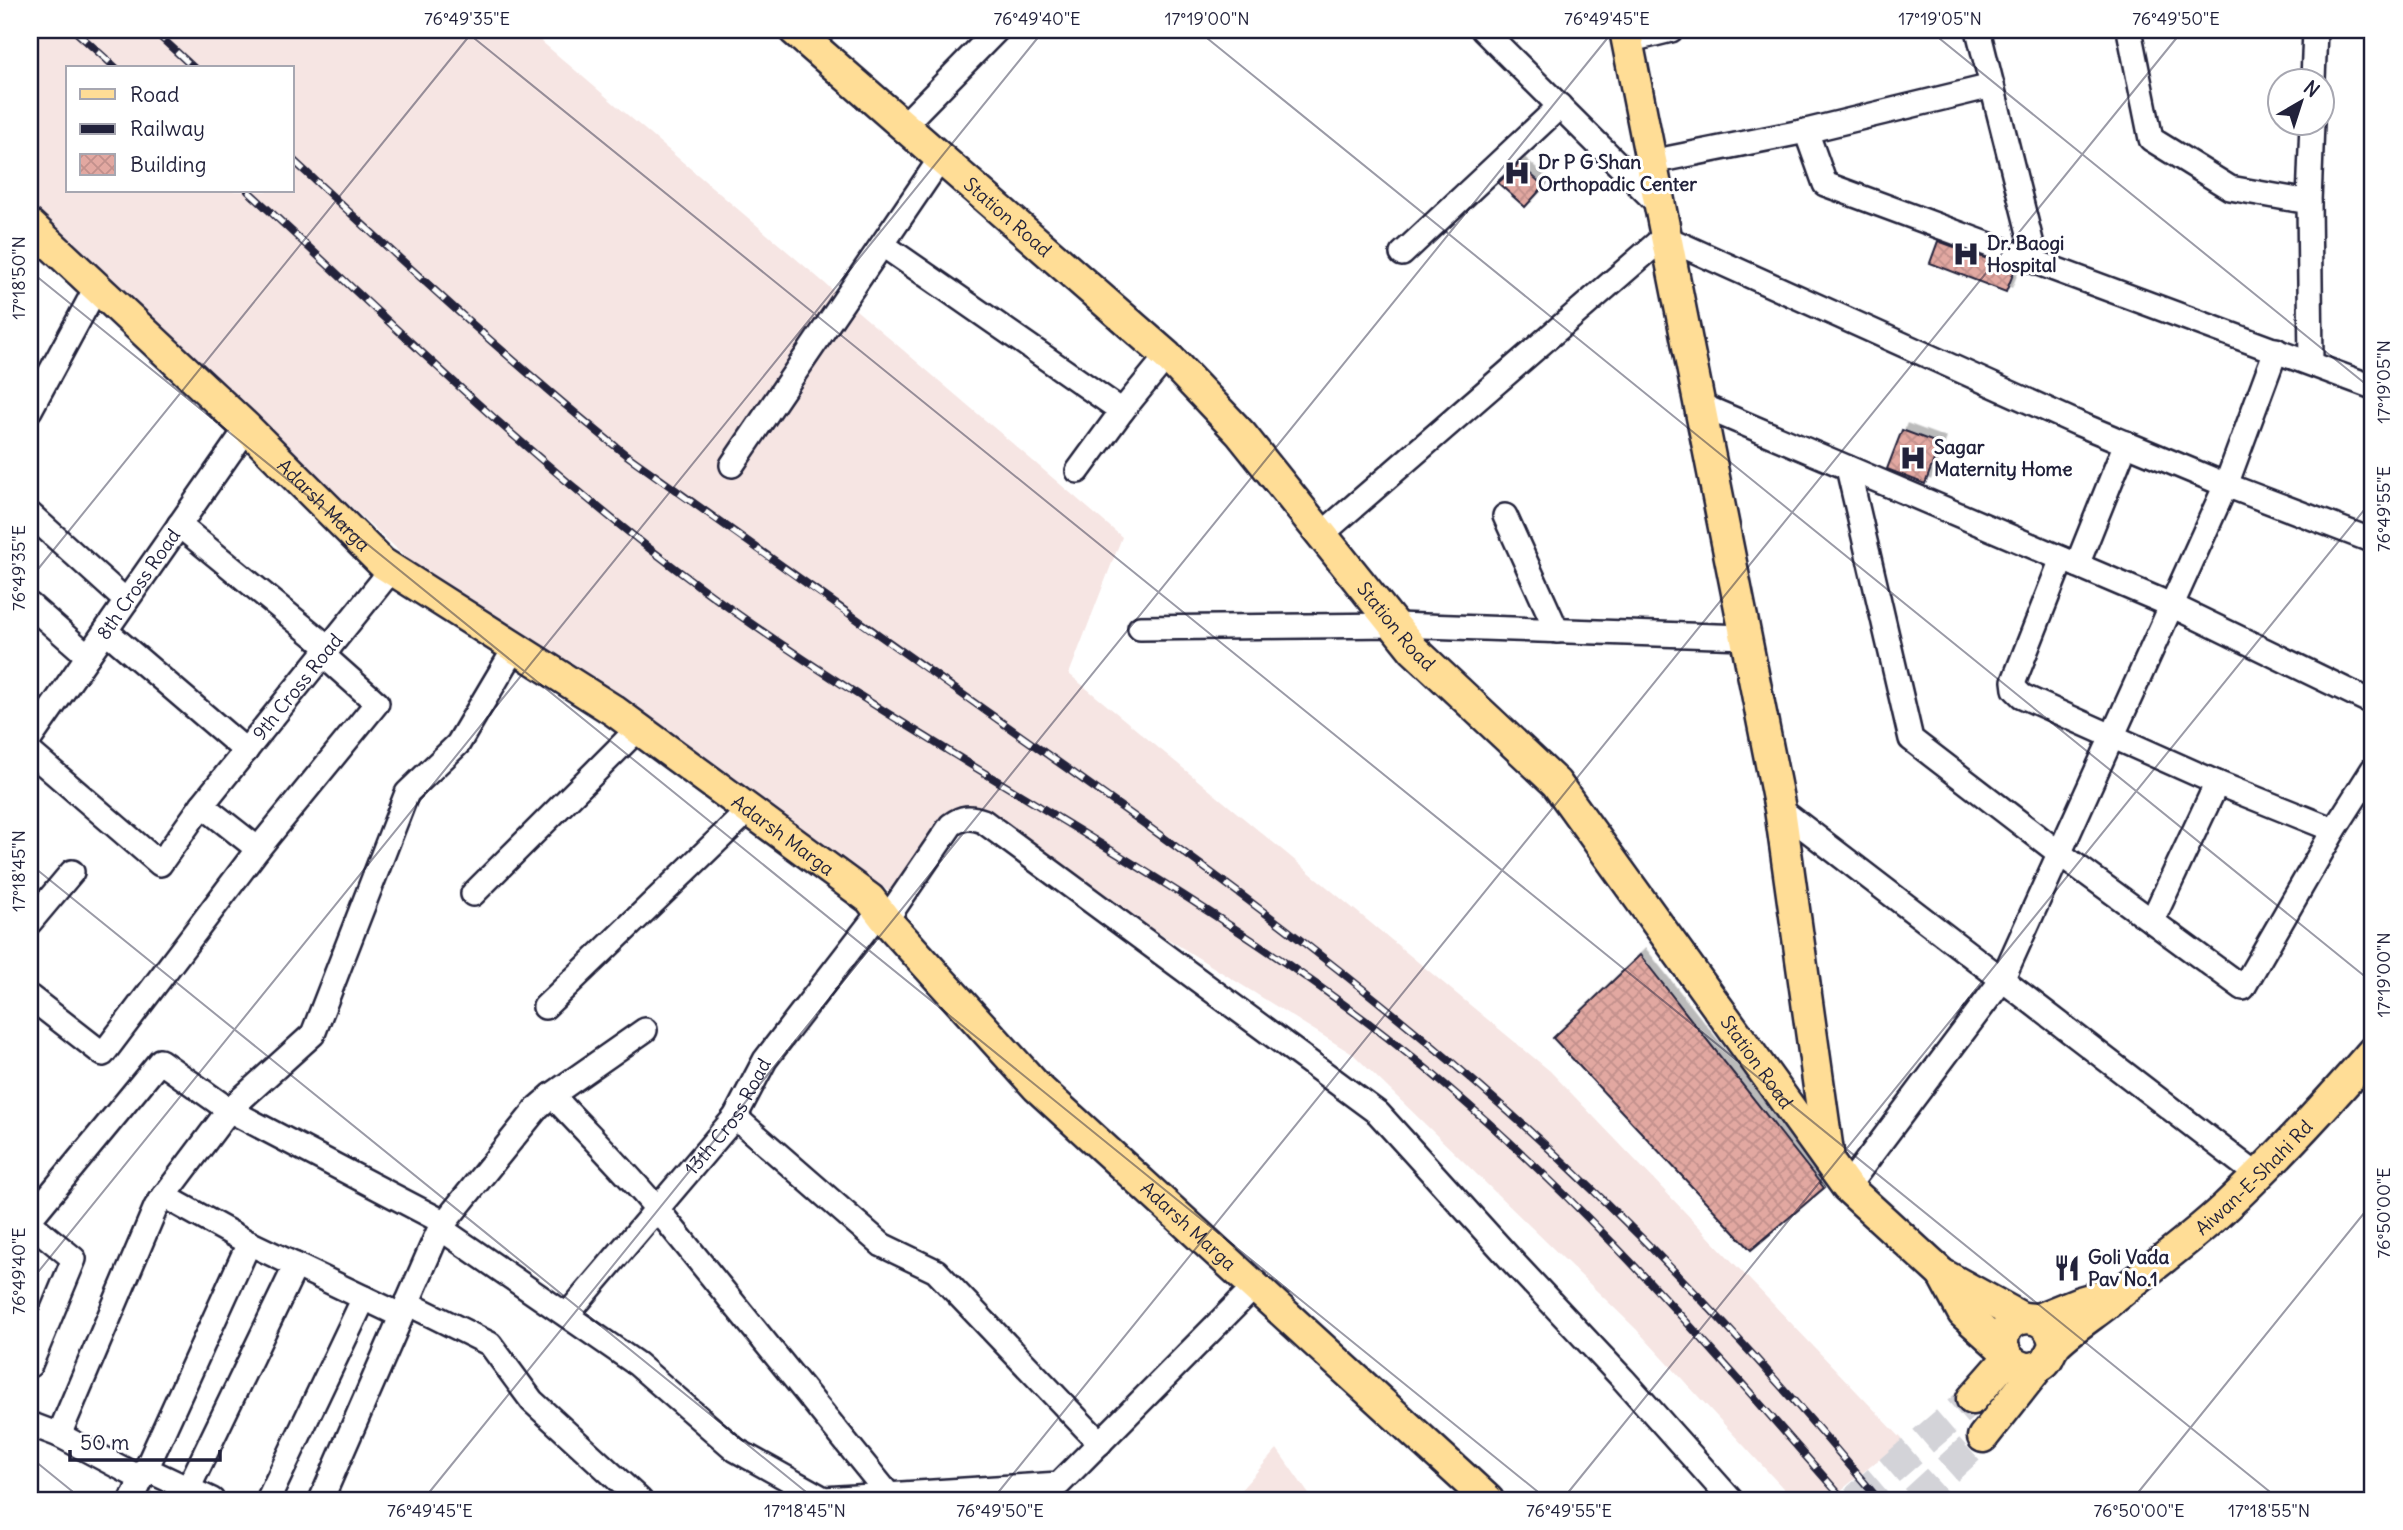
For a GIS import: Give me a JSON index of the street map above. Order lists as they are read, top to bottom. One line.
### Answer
{"streets":{"main road":["Station Road","Adarsh Marga","Aiwan-E-Shahi Rd"],"street":["8th Cross Road","9th Cross Road","13th Cross Road"]},"crossings":[["Adarsh Marga","8th Cross Road"],["Adarsh Marga","9th Cross Road"],["Adarsh Marga","13th Cross Road"]],"places":{"hospital":["Dr P G Shan Orthopadic Center","Dr. Baogi Hospital","Sagar Maternity Home"],"restaurant":["Goli Vada Pav No.1"]},"legend":["Road","Railway","Building"],"scale_bar":"50 m","north":"top right","coordinates":["76°49'35\"E","76°49'40\"E","17°19'00\"N","76°49'45\"E","17°19'05\"N","76°49'50\"E","17°18'50\"N","76°49'55\"E","17°18'45\"N","76°50'00\"E","17°18'55\"N"]}
